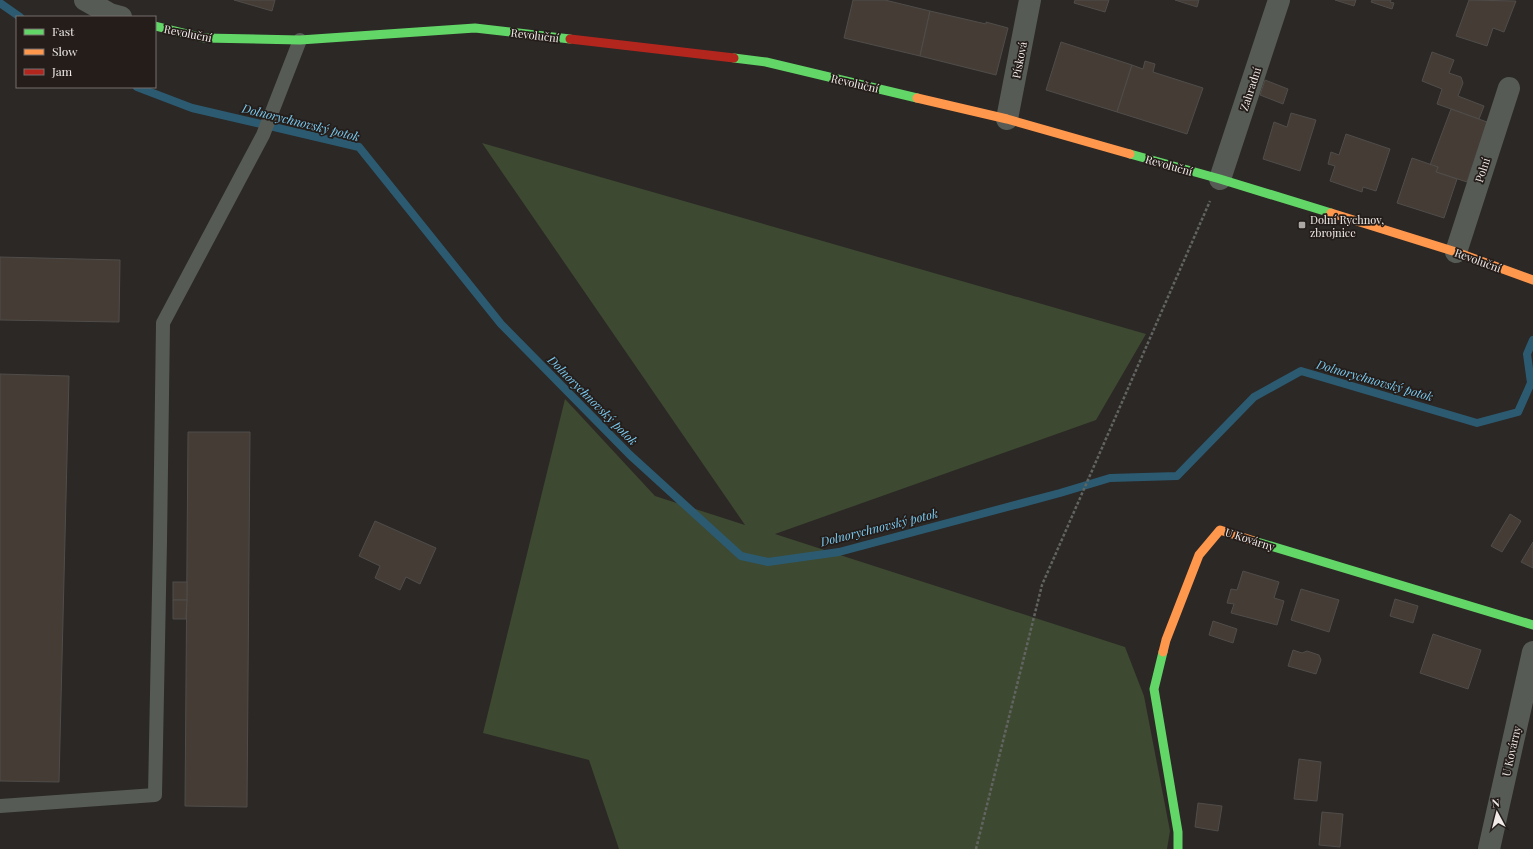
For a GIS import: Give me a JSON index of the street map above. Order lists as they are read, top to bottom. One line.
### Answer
{"streets":{"street":["Revoluční","Písková","Zahradní","Polní","U Kovárny"]},"crossings":[["Revoluční","Písková"],["Revoluční","Zahradní"],["Revoluční","Polní"]],"water":["Dolnorychnovský potok"],"places":{"transit":["Dolní Rychnov, zbrojnice"]},"legend":["Fast","Slow","Jam"],"north":"top"}
